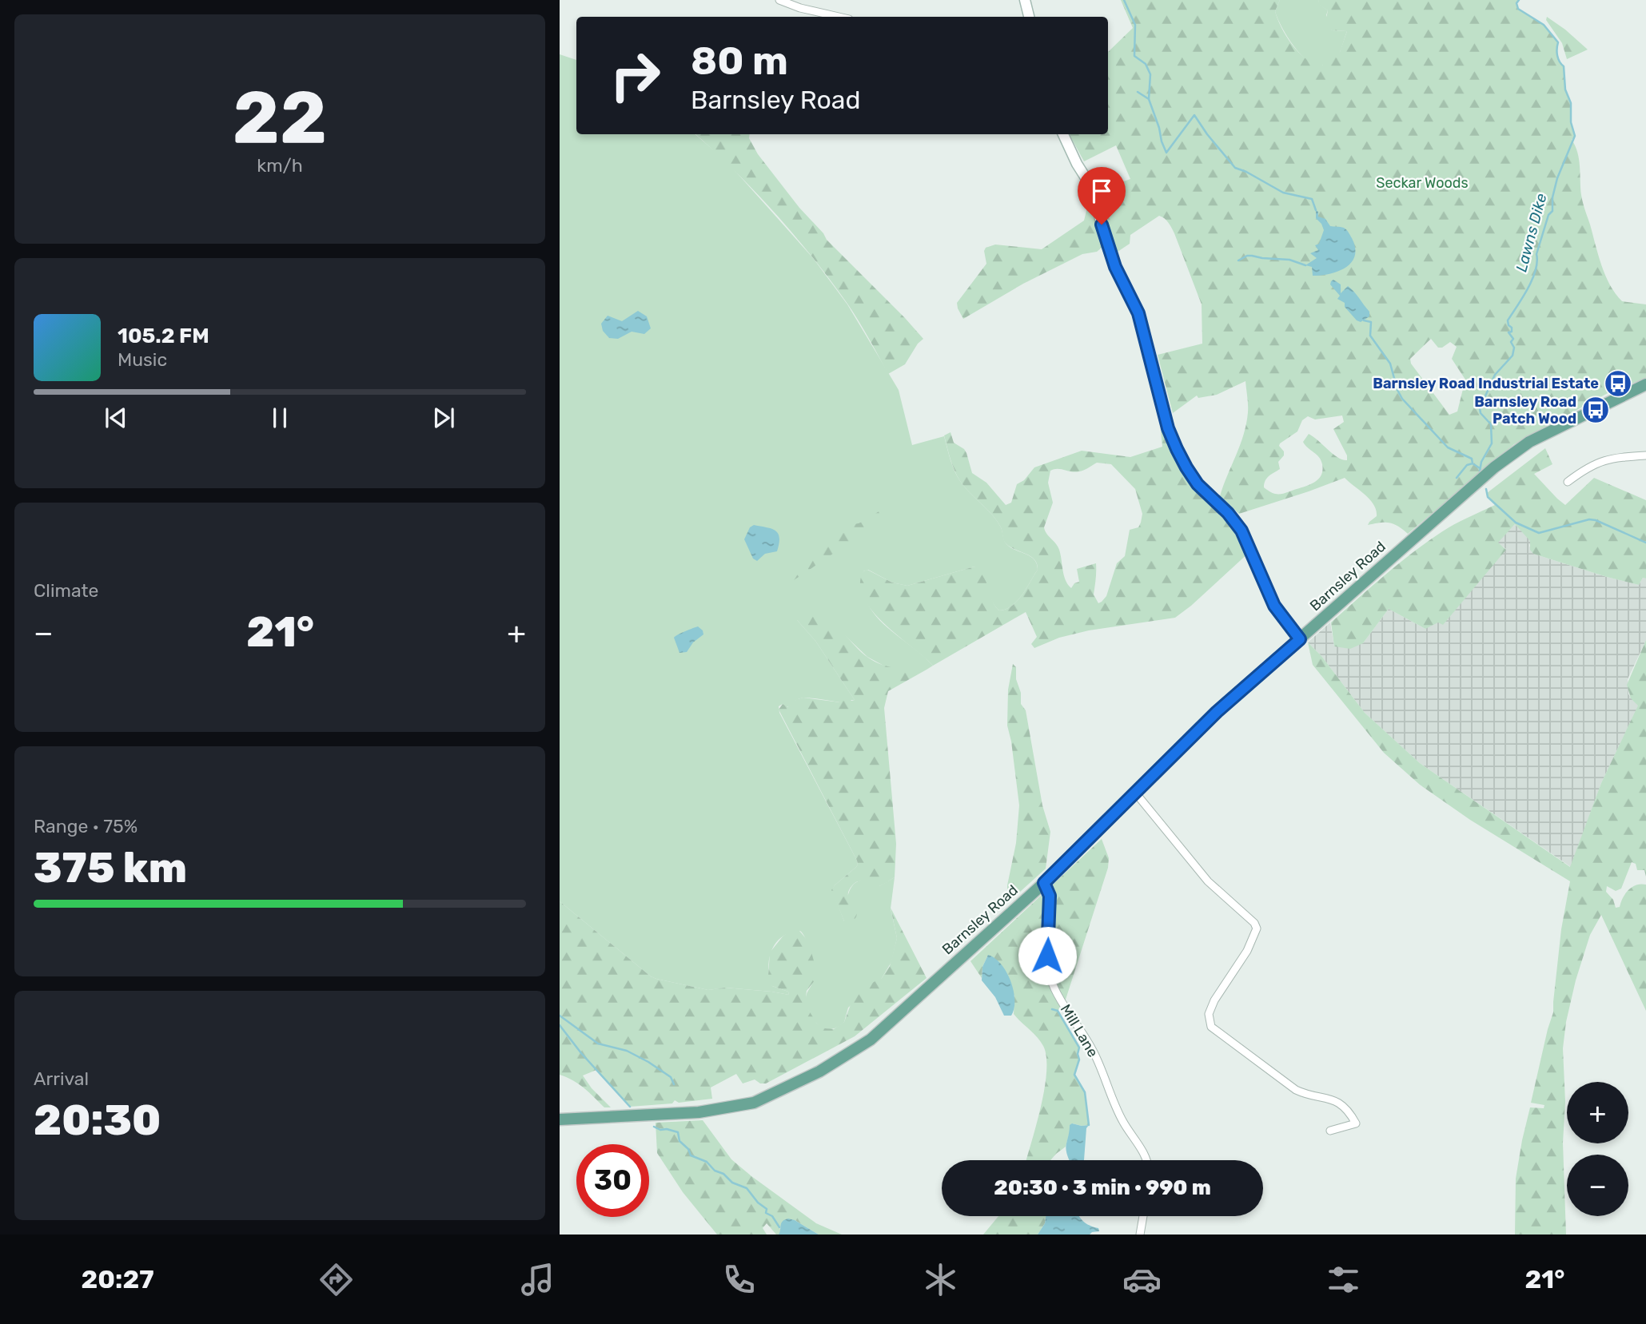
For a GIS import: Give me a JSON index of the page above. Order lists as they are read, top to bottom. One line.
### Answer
{"streets":{"main road":["Barnsley Road"],"street":["Mill Lane"]},"crossings":[["Barnsley Road","Mill Lane"]],"water":["Lawns Dike"],"parks":["Seckar Woods"],"places":{"bus stop":["Barnsley Road Industrial Estate","Barnsley Road Patch Wood"]},"page":{"tile":[["22","km/h"],"Climate",["Range · 75%","375 km"],["Arrival","20:30"]],"turn":["80 m","Barnsley Road"],"song":["105.2 FM","Music"],"heat":["−","21°","+"],"map_buttons":["+","−"],"limit":"30","trip":"20:30 · 3 min · 990 m","tabs":["20:27","21°"]}}
